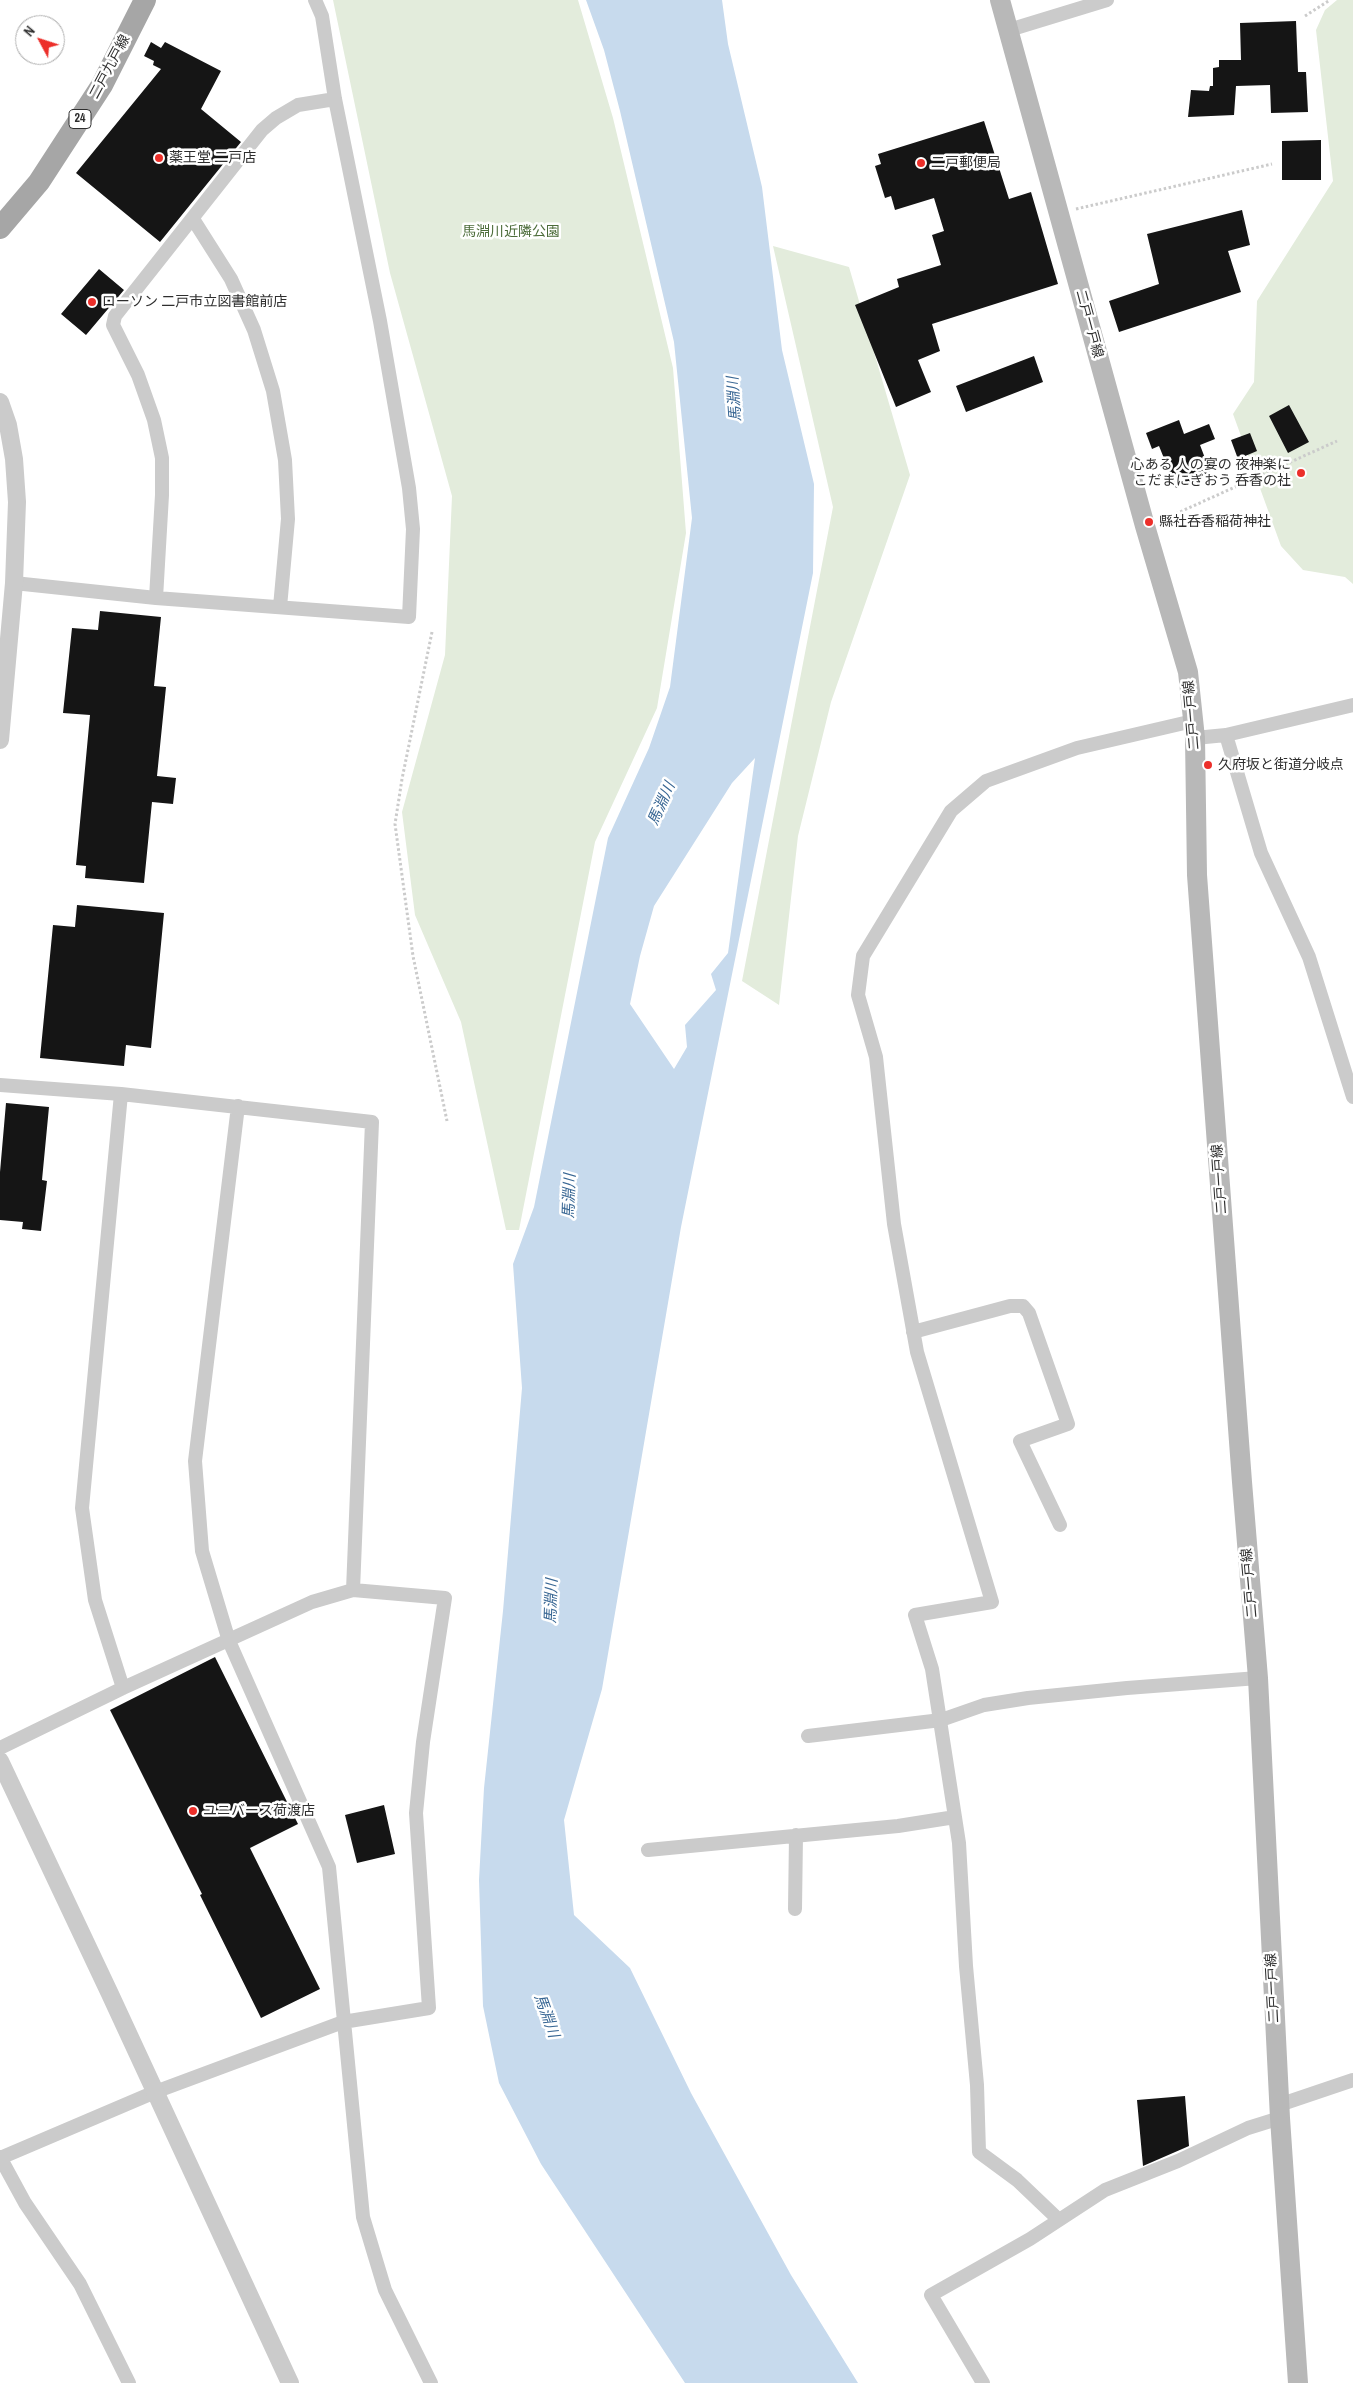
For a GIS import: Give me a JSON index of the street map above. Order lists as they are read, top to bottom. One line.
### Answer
{"streets":{"main road":["二戸九戸線","24","二戸一戸線"]},"water":["馬淵川"],"parks":["馬淵川近隣公園"],"places":["薬王堂 二戸店","二戸郵便局","ローソン 二戸市立図書館前店","心ある 人の宴の 夜神楽に こだまにぎおう 呑香の社","縣社呑香稲荷神社","久府坂と街道分岐点","ユニバース荷渡店"],"north":"top left"}
